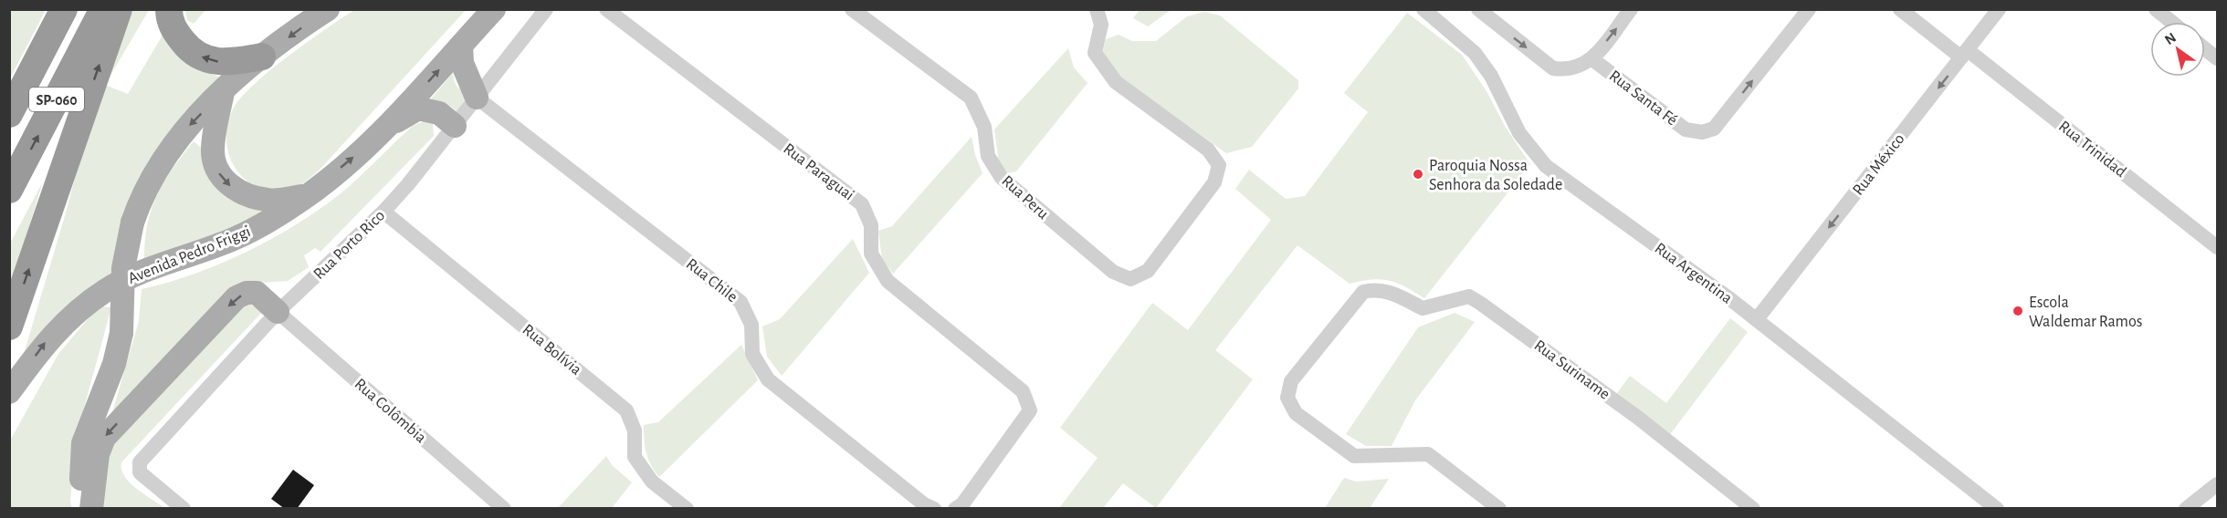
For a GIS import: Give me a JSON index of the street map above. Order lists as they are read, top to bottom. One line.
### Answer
{"streets":{"highway":["SP-060"],"main road":["Avenida Pedro Friggi"],"street":["Rua Santa Fé","Rua Trinidad","Rua México","Rua Paraguai","Rua Peru","Rua Porto Rico","Rua Argentina","Rua Chile","Rua Bolívia","Rua Suriname","Rua Colômbia"]},"crossings":[["Rua Trinidad","Rua México"],["Rua México","Rua Argentina"],["Rua Porto Rico","Rua Chile"],["Rua Porto Rico","Rua Bolívia"],["Rua Porto Rico","Rua Colômbia"]],"one_way":["Rua México","Avenida Pedro Friggi"],"places":["Paroquia Nossa Senhora da Soledade","Escola Waldemar Ramos"],"north":"top left"}
